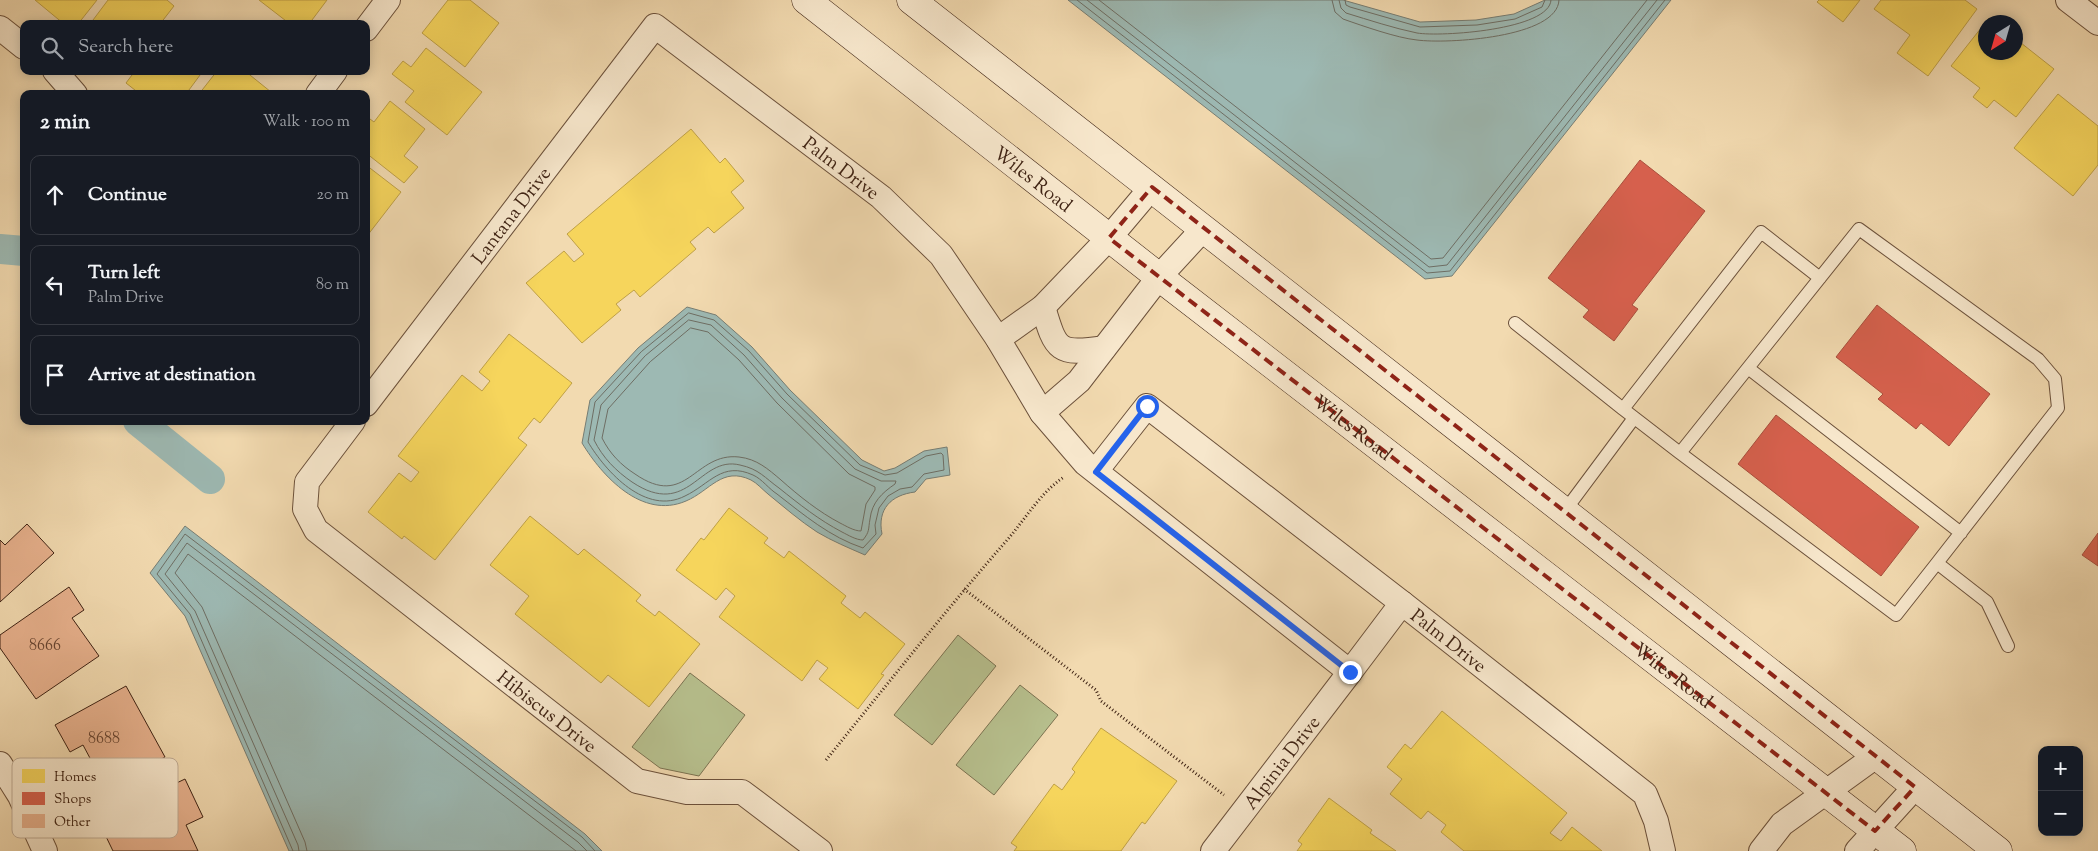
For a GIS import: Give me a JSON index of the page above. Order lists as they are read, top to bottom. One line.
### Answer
{"streets":{"main road":["Wiles Road"],"street":["Palm Drive","Lantana Drive","Hibiscus Drive","Alpinia Drive"]},"crossings":[["Palm Drive","Lantana Drive"],["Palm Drive","Alpinia Drive"]],"house_numbers":["8666","8688"],"legend":["Homes","Shops","Other"],"north":"bottom left","page":{"search":"Search here","heading":["2 min","Walk · 100 m"],"list":[["Continue","20 m"],["Turn left","Palm Drive","80 m"],"Arrive at destination"],"map_buttons":["+","−"]}}
